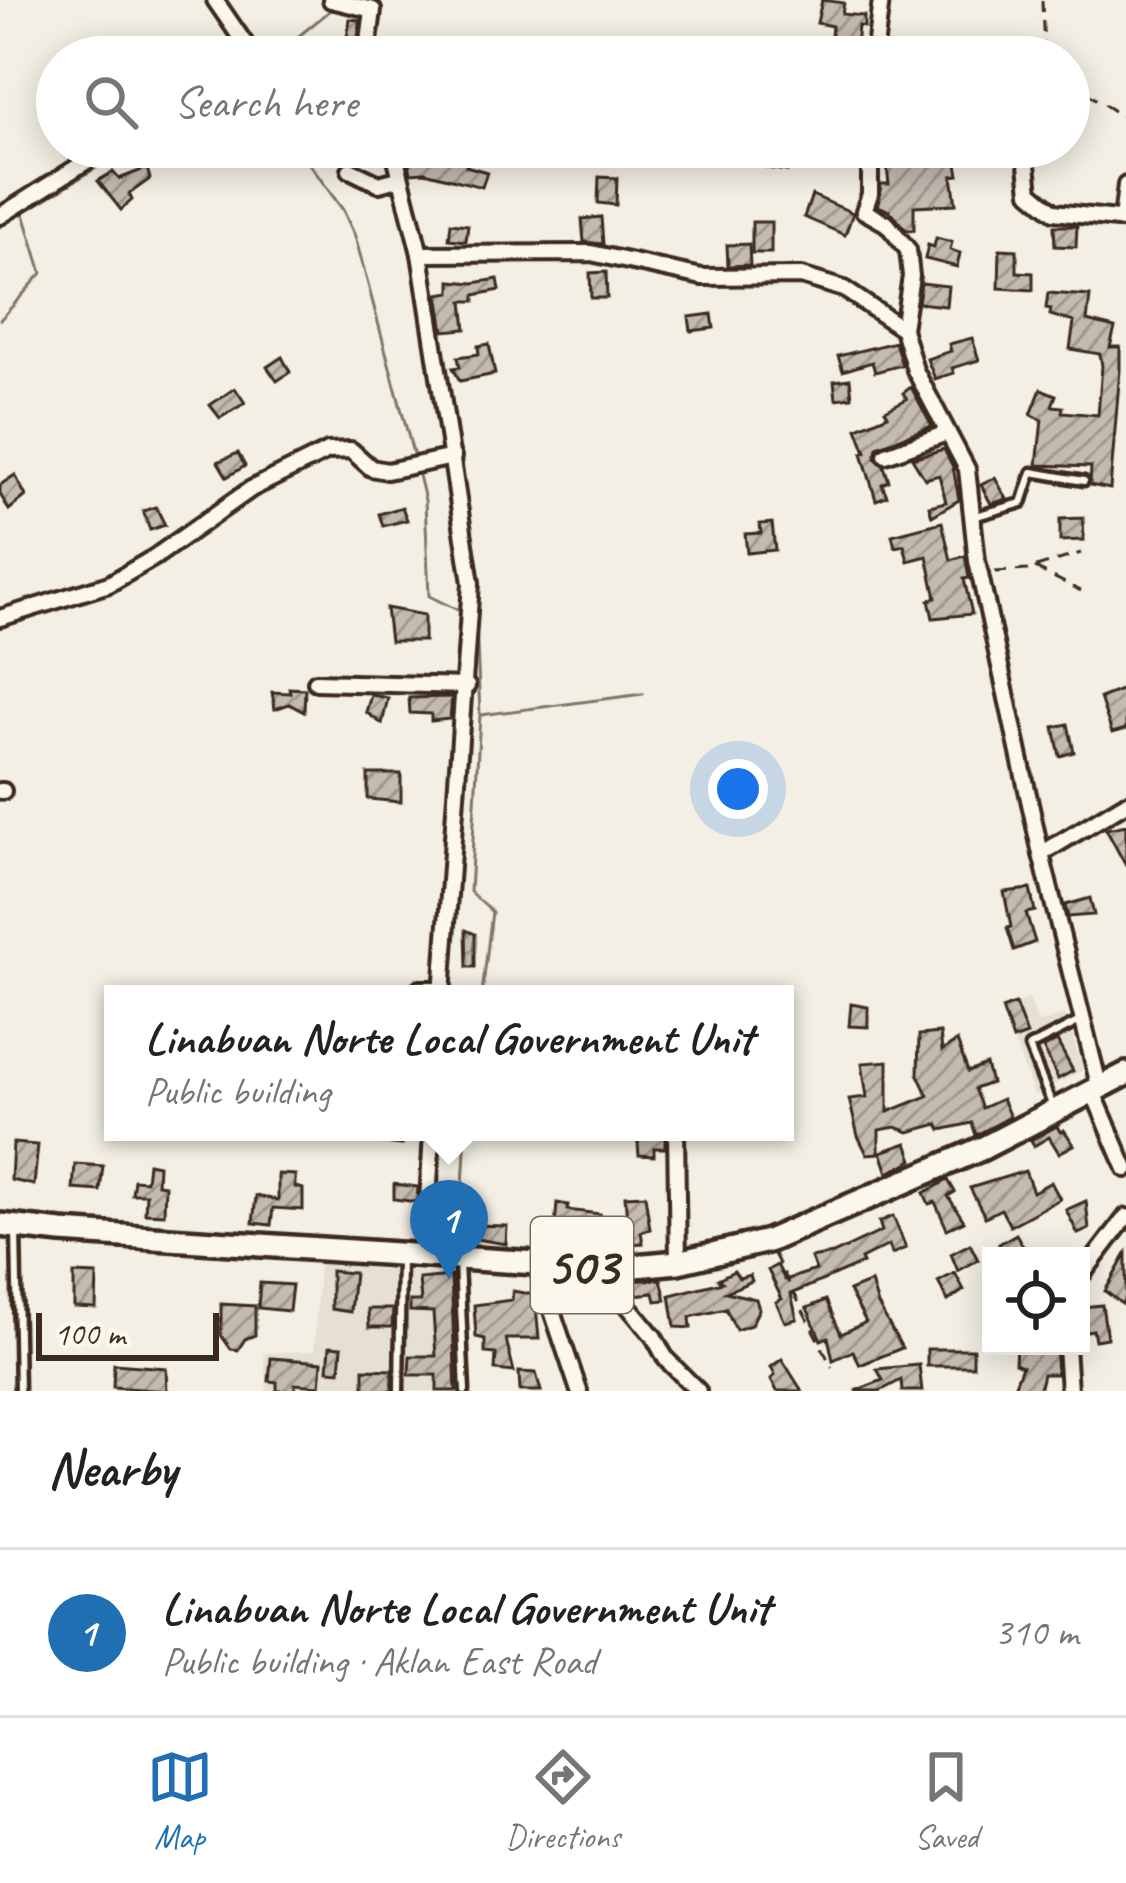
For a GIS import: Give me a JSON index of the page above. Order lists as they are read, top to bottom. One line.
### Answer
{"streets":{"main road":["503"]},"scale_bar":"100 m","page":{"search":"Search here","popup":["Linabuan Norte Local Government Unit","Public building"],"pins":"1","scale":"100 m","heading":"Nearby","list":[{"mark":"1","name":"Linabuan Norte Local Government Unit","note":"Public building · Aklan East Road","value":"310 m"}],"nav":["Map","Directions","Saved"]}}
